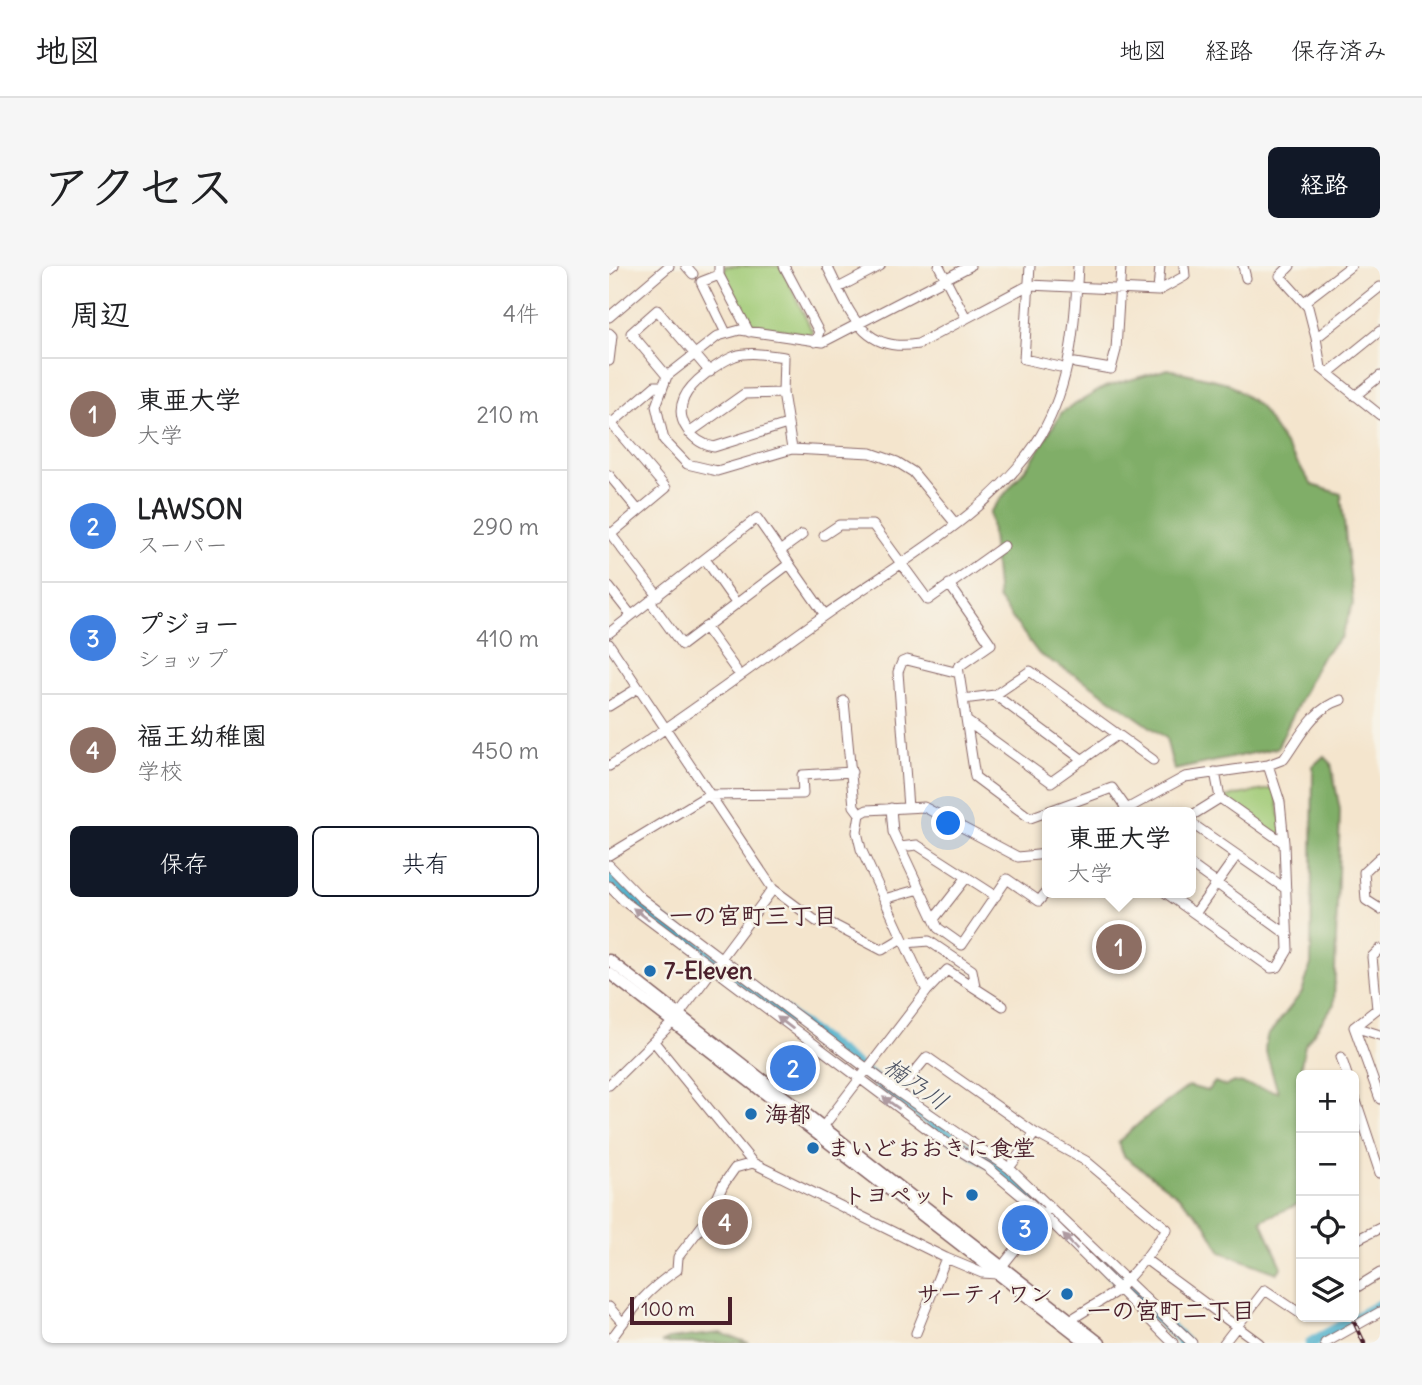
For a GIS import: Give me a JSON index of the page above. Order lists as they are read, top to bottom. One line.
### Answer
{"districts":["一の宮町三丁目","一の宮町二丁目"],"water":["楠乃川"],"places":["7-Eleven","海都","まいどおおきに食堂","トヨペット","サーティワン"],"scale_bar":"100 m","page":{"header":"地図","nav":["地図","経路","保存済み"],"title":"アクセス","buttons":["経路",["保存","共有"]],"heading":["周辺","4件"],"list":[{"mark":"1","name":"東亜大学","note":"大学","value":"210 m"},{"mark":"2","name":"LAWSON","note":"スーパー","value":"290 m"},{"mark":"3","name":"プジョー","note":"ショップ","value":"410 m"},{"mark":"4","name":"福王幼稚園","note":"学校","value":"450 m"}],"popup":["東亜大学","大学"],"pins":["1","2","4","3"],"map_buttons":["+","−"],"scale":"100 m"}}
